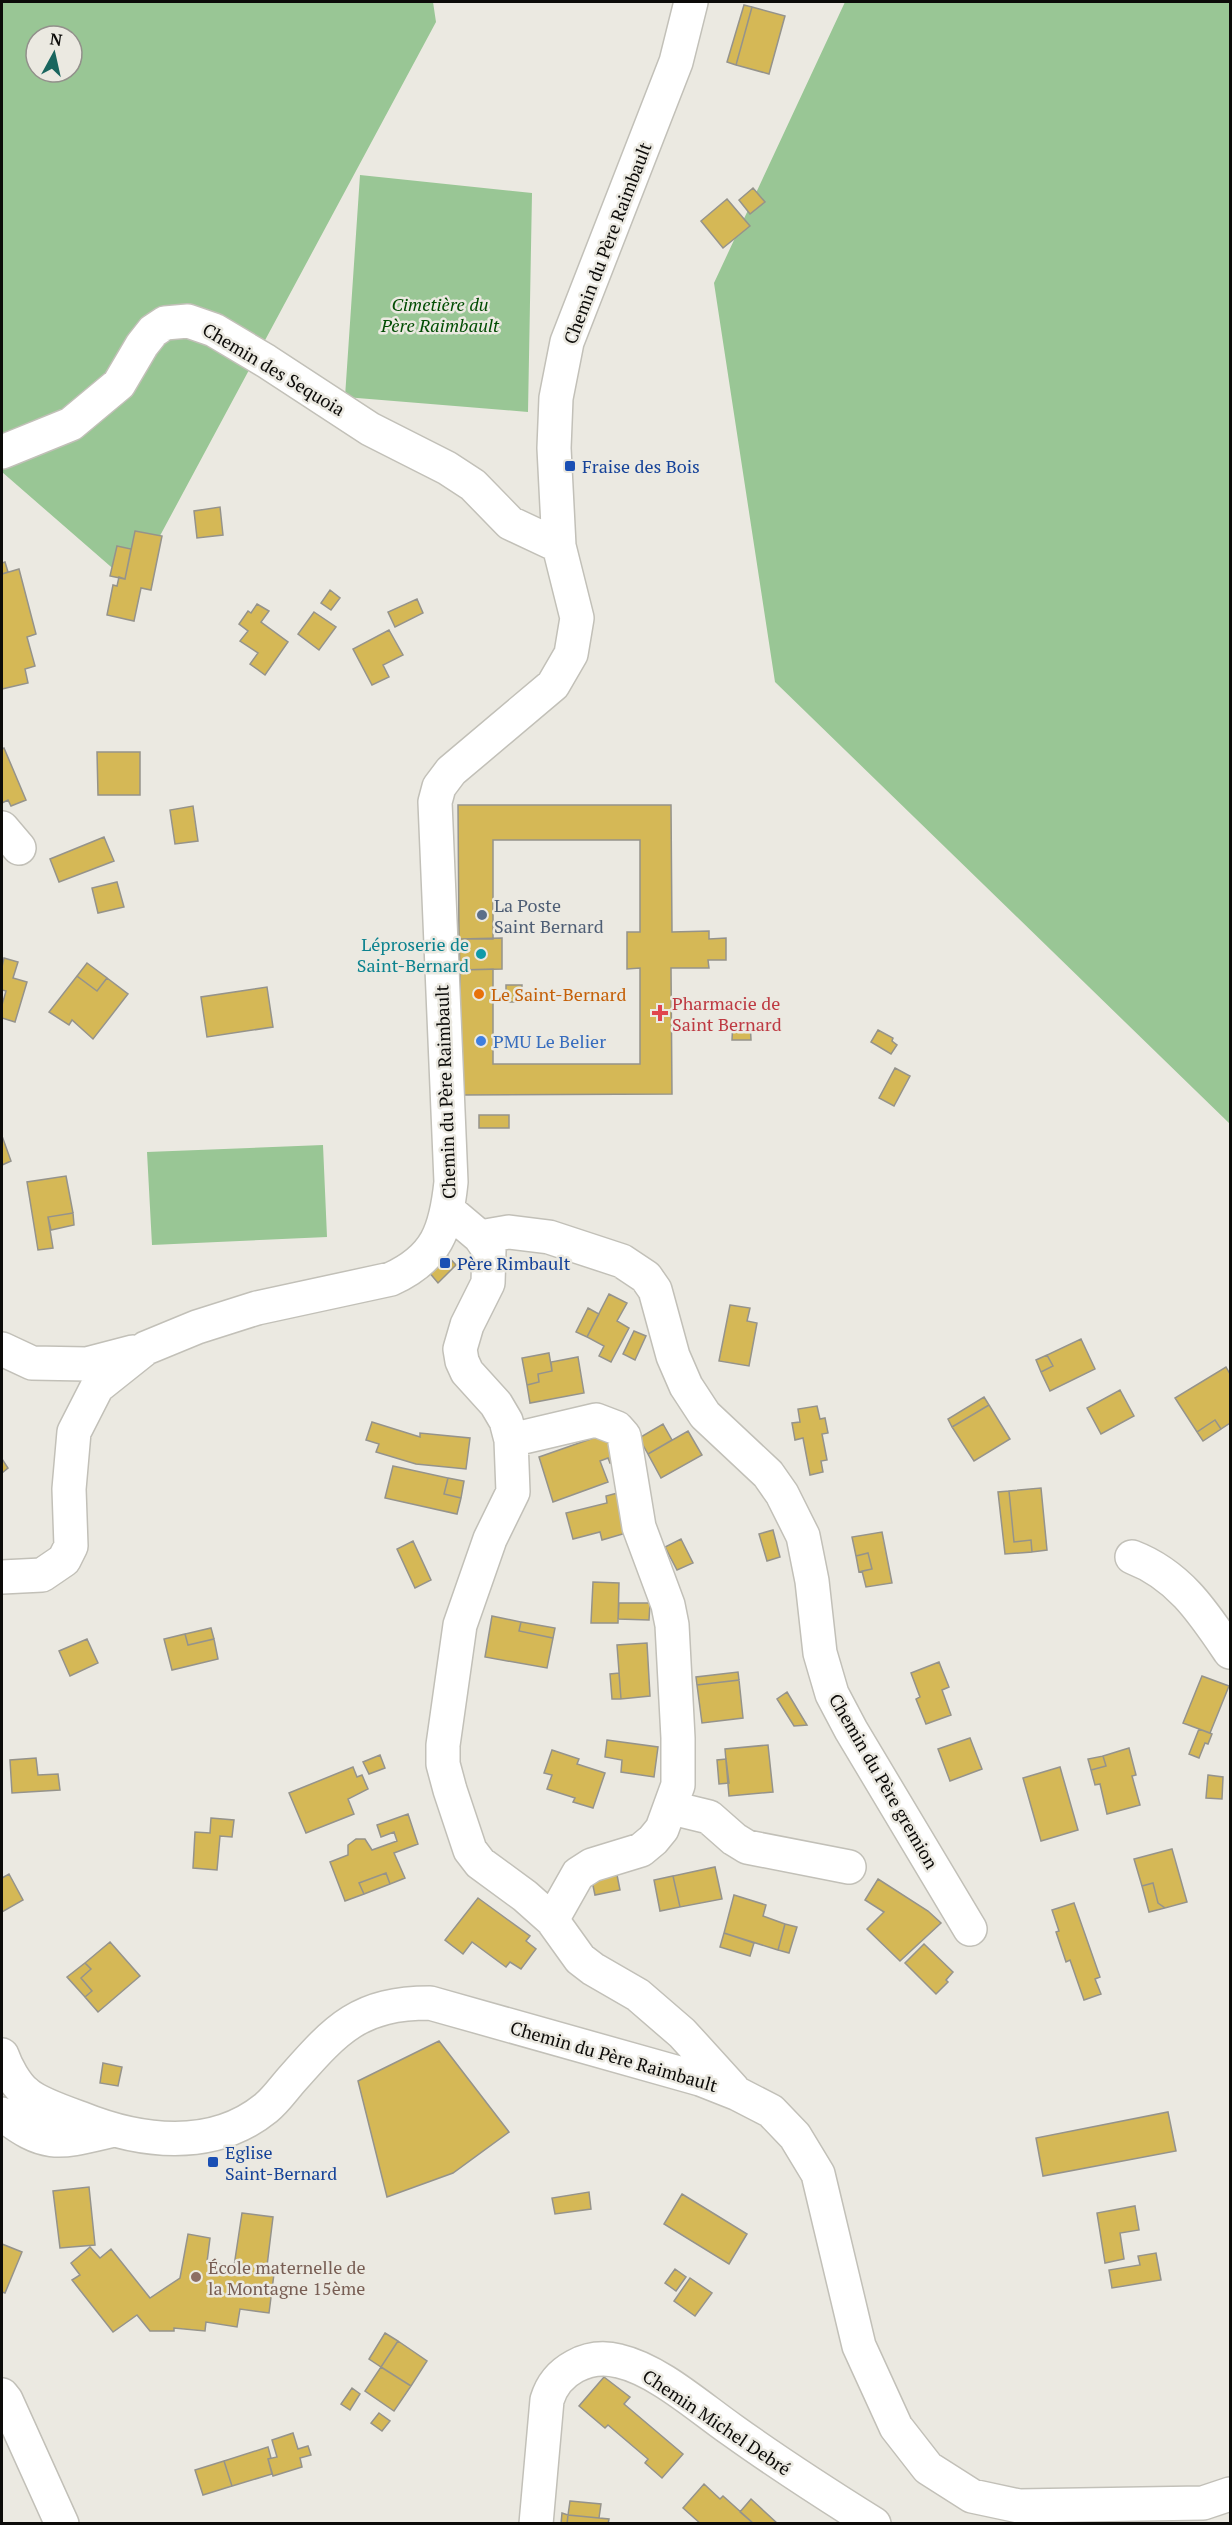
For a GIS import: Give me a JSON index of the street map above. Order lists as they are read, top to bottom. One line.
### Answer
{"streets":{"street":["Chemin du Père Raimbault","Chemin des Sequoia","Chemin du Père gremion","Chemin Michel Debré"]},"crossings":[["Chemin du Père Raimbault","Chemin des Sequoia"]],"parks":["Cimetière du Père Raimbault"],"places":{"transit":["Fraise des Bois","Père Rimbault","Eglise Saint-Bernard"],"other":["La Poste Saint Bernard","Léproserie de Saint-Bernard","Le Saint-Bernard","PMU Le Belier","École maternelle de la Montagne 15ème"],"health":["Pharmacie de Saint Bernard"]},"north":"top"}
